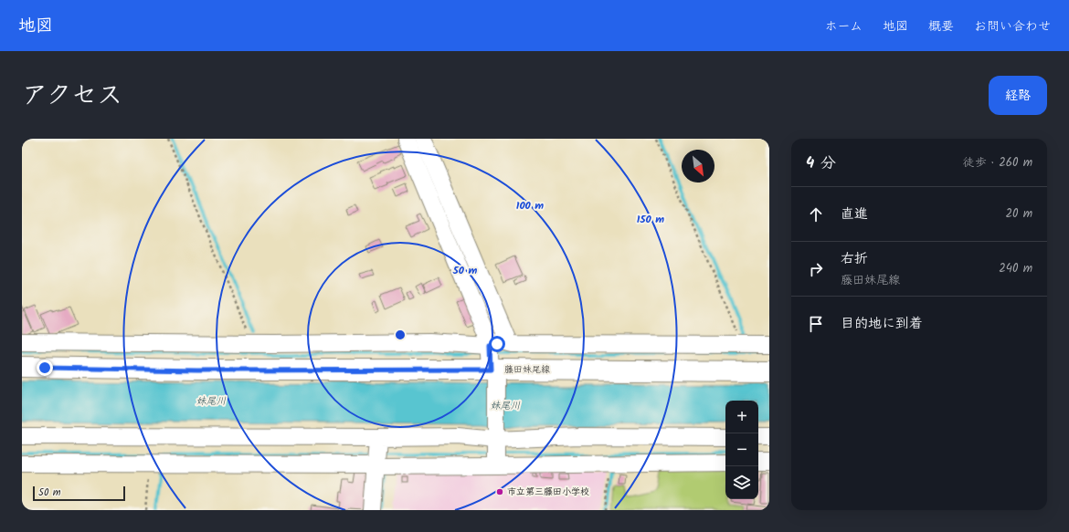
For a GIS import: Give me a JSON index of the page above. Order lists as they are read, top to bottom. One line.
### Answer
{"streets":{"main road":["藤田妹尾線"]},"water":["妹尾川"],"places":["市立第三藤田小学校"],"scale_bar":"50 m","north":"bottom right","page":{"header":"地図","nav":["ホーム","地図","概要","お問い合わせ"],"title":"アクセス","buttons":"経路","heading":["4 分","徒歩 · 260 m"],"list":[["直進","20 m"],["右折","藤田妹尾線","240 m"],"目的地に到着"],"map_buttons":["+","−"],"scale":"50 m"},"rings":["100 m","150 m","50 m"]}
